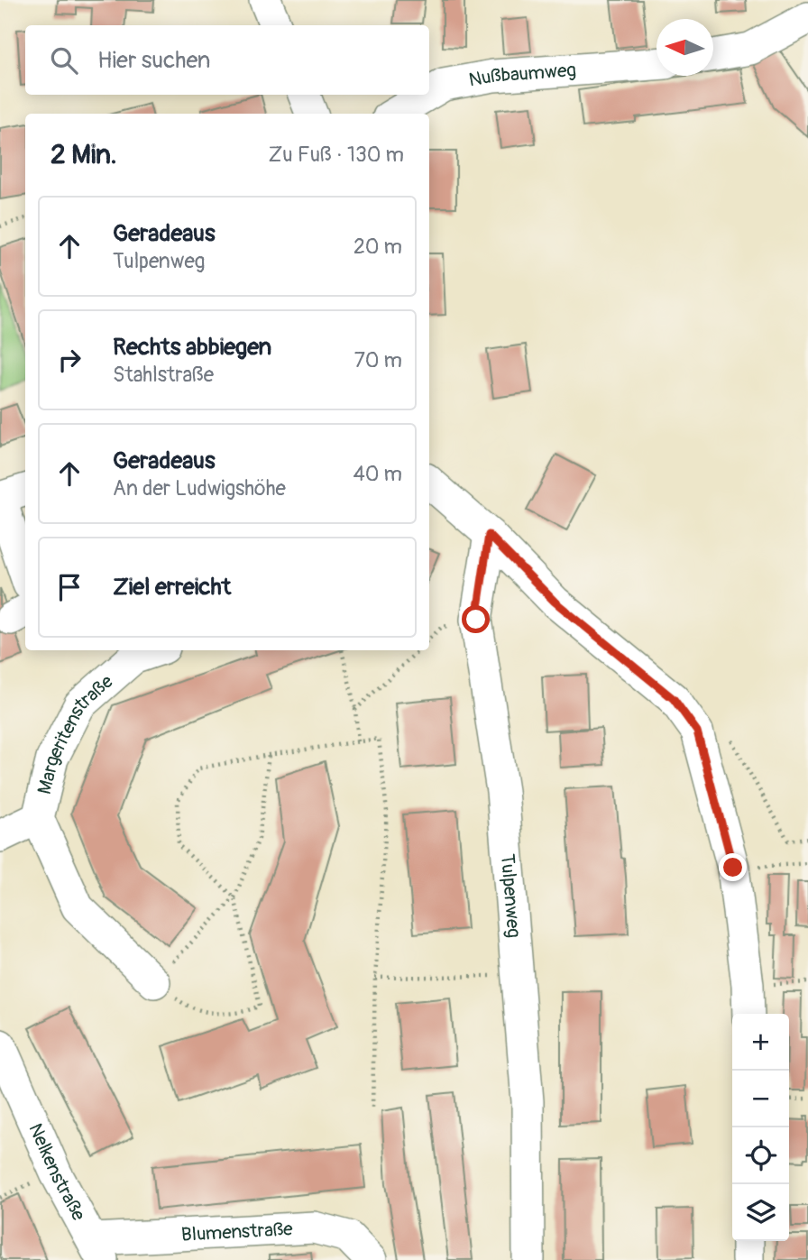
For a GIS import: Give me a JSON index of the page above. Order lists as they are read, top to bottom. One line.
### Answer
{"streets":{"street":["Nußbaumweg","Margeritenstraße","Tulpenweg","Nelkenstraße","Blumenstraße"]},"crossings":[["Nelkenstraße","Blumenstraße"]],"north":"left","page":{"search":"Hier suchen","heading":["2 Min.","Zu Fuß · 130 m"],"list":[["Geradeaus","Tulpenweg","20 m"],["Rechts abbiegen","Stahlstraße","70 m"],["Geradeaus","An der Ludwigshöhe","40 m"],"Ziel erreicht"],"map_buttons":["+","−"]}}
